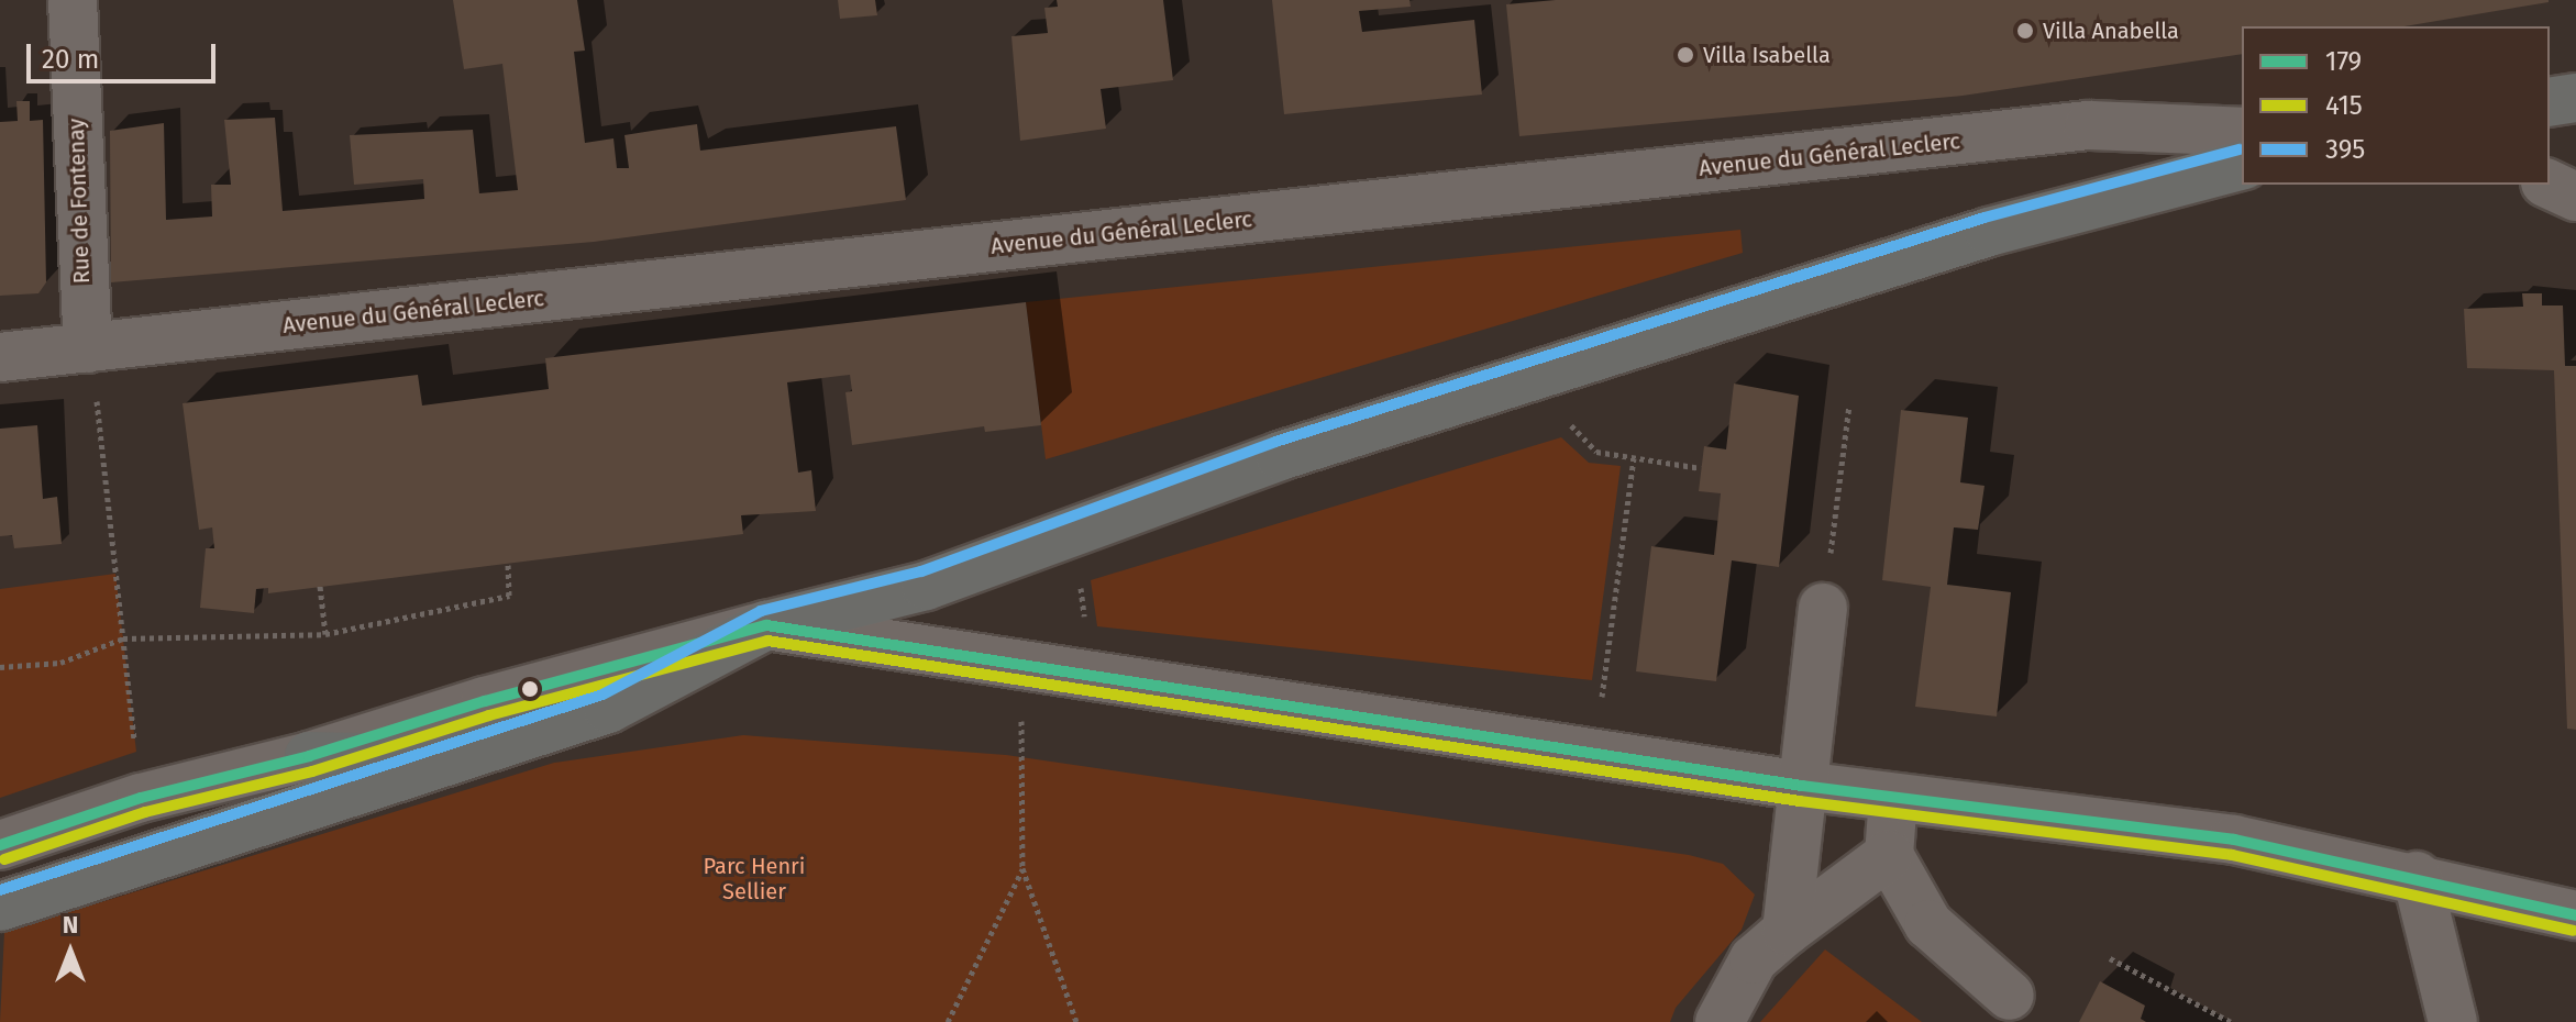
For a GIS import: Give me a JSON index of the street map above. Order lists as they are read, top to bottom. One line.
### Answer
{"streets":{"street":["Avenue du Général Leclerc","Rue de Fontenay"]},"crossings":[["Avenue du Général Leclerc","Rue de Fontenay"]],"parks":["Parc Henri Sellier"],"places":["Villa Anabella","Villa Isabella"],"lines":["transit line 395","transit line 179","transit line 415"],"legend":["179","415","395"],"scale_bar":"20 m","north":"top"}
